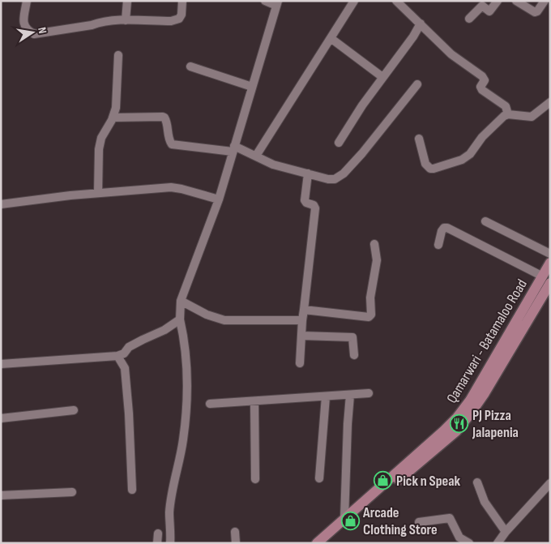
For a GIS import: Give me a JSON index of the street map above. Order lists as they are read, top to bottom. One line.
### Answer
{"streets":{"main road":["Qamarwari - Batamaloo Road"]},"places":{"restaurant":["PJ Pizza Jalapenia"],"shop":["Pick n Speak","Arcade Clothing Store"]},"north":"right"}
